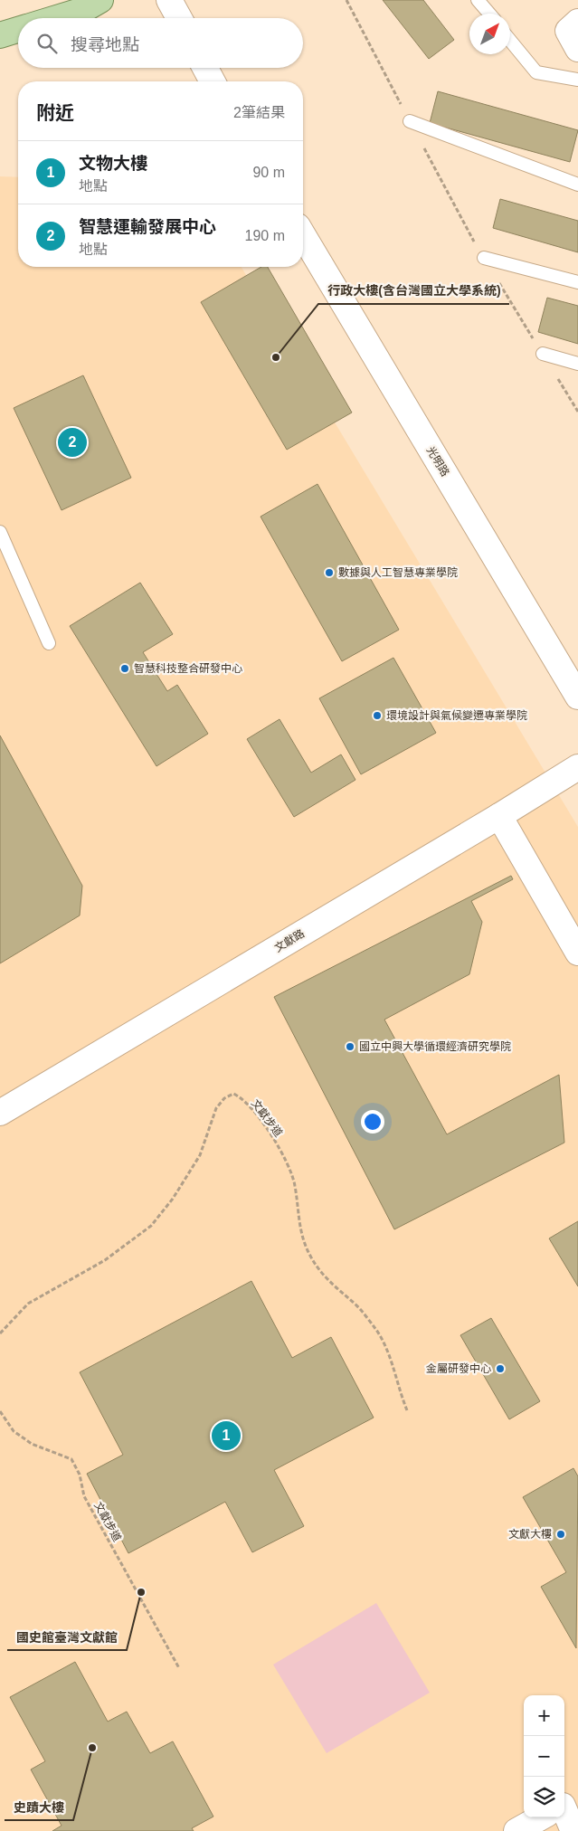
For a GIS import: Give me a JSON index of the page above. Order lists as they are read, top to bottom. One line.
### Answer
{"streets":{"street":["光明路","文獻路"],"path":["文獻步道"]},"places":["行政大樓(含台灣國立大學系統)","數據與人工智慧專業學院","智慧科技整合研發中心","環境設計與氣候變遷專業學院","國立中興大學循環經濟研究學院","金屬研發中心","文獻大樓","國史館臺灣文獻館","史蹟大樓"],"north":"top right","page":{"search":"搜尋地點","heading":["附近","2筆結果"],"list":[{"mark":"1","name":"文物大樓","note":"地點","value":"90 m"},{"mark":"2","name":"智慧運輸發展中心","note":"地點","value":"190 m"}],"pins":["2","1"],"map_buttons":["+","−"]}}
